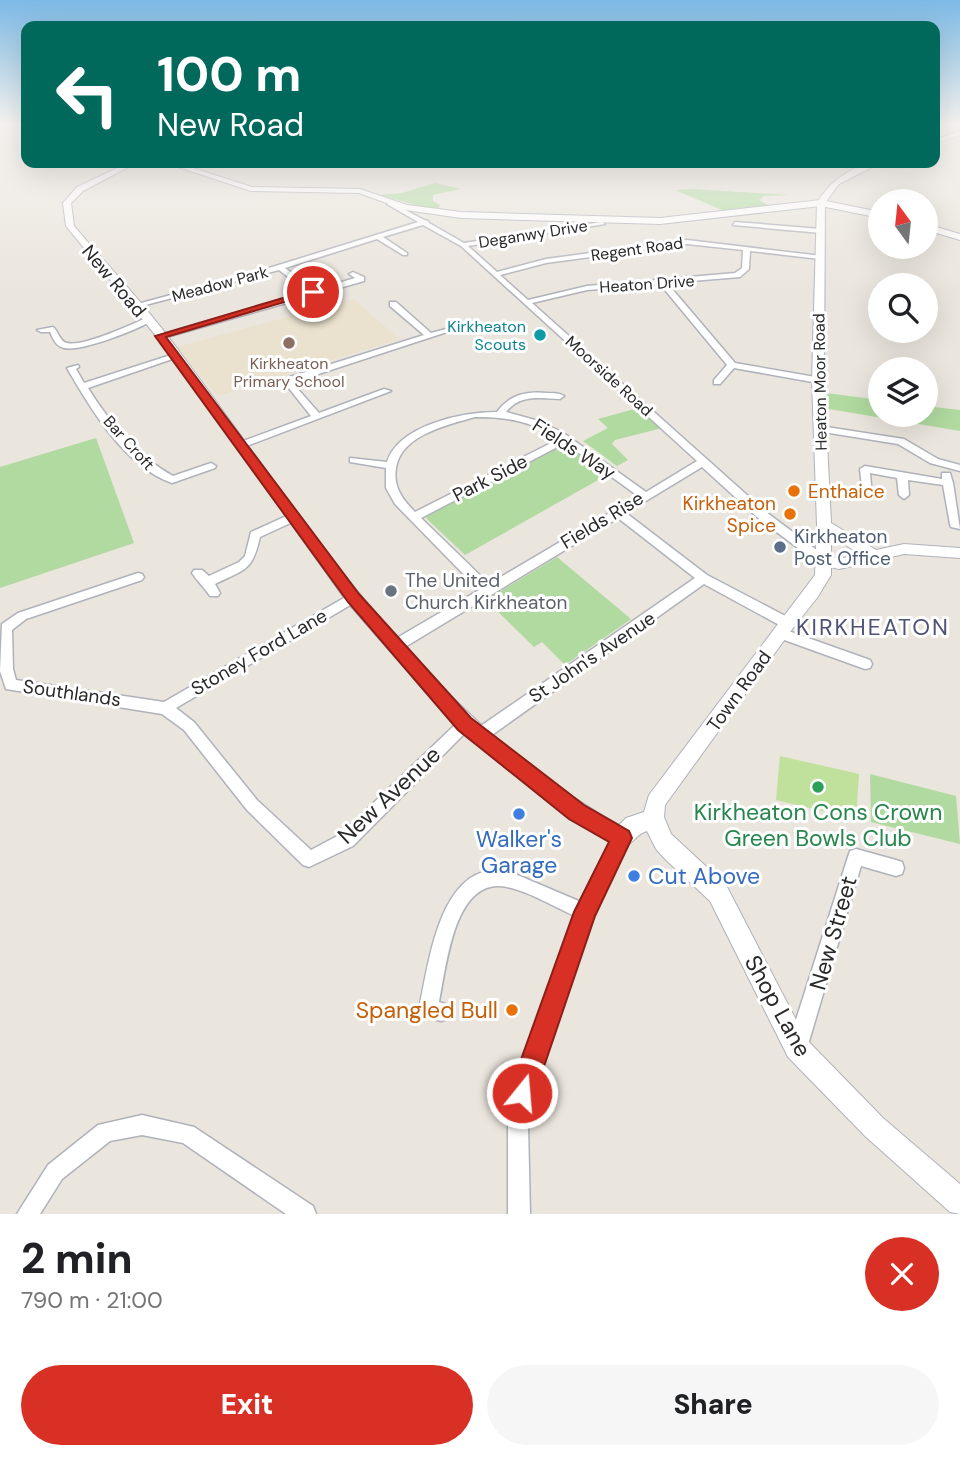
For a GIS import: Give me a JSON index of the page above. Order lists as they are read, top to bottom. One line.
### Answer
{"streets":{"street":["Deganwy Drive","Regent Road","New Road","Meadow Park","Heaton Drive","Moorside Road","Heaton Moor Road","Bar Croft","Fields Way","Park Side","Fields Rise","Stoney Ford Lane","St John's Avenue","Town Road","Southlands","New Avenue","New Street","Shop Lane"]},"crossings":[["Deganwy Drive","Moorside Road"],["Regent Road","Heaton Drive"],["Regent Road","Moorside Road"],["Regent Road","Heaton Moor Road"],["New Road","Meadow Park"],["New Road","Fields Rise"],["New Road","Stoney Ford Lane"],["New Road","St John's Avenue"],["New Road","New Avenue"],["Meadow Park","Moorside Road"],["Heaton Drive","Moorside Road"],["Moorside Road","Heaton Moor Road"],["Moorside Road","Fields Rise"],["Moorside Road","Town Road"],["Heaton Moor Road","Town Road"],["Fields Way","Park Side"],["Fields Way","Fields Rise"],["Stoney Ford Lane","Southlands"],["Stoney Ford Lane","New Avenue"],["Town Road","Shop Lane"],["Southlands","New Avenue"],["New Street","Shop Lane"]],"districts":["KIRKHEATON"],"places":["Kirkheaton Scouts","Kirkheaton Primary School","Enthaice","Kirkheaton Spice","Kirkheaton Post Office","The United Church Kirkheaton","Kirkheaton Cons Crown Green Bowls Club","Walker's Garage","Cut Above","Spangled Bull"],"north":"top","page":{"turn":["100 m","New Road"],"heading":["2 min","790 m · 21:00"],"buttons":["Exit","Share"]}}
